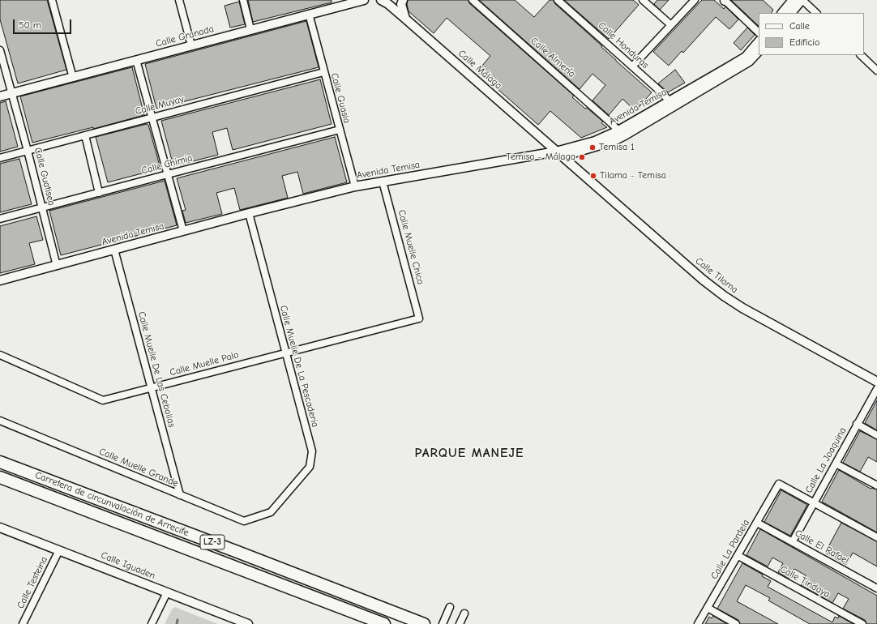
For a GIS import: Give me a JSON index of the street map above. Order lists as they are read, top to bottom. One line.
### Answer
{"streets":{"highway":["Carretera de circunvalación de Arrecife","LZ-3"],"street":["Calle Granada","Calle Honduras","Calle Almería","Calle Málaga","Calle Guasia","Calle Muyay","Avenida Temisa","Calle Chimia","Calle Guatisea","Calle Muelle Chico","Calle Tilama","Calle Muelle Palo","Calle Muelle De La Pescaderia","Calle Muelle De Las Cebollas","Calle La Joaquina","Calle Muelle Grande","Calle El Rafael","Calle La Pardela","Calle Iguaden","Calle Tindaya","Calle Testeina"]},"crossings":[["Calle Granada","Calle Guasia"],["Calle Granada","Calle Guatisea"],["Calle Honduras","Avenida Temisa"],["Calle Almería","Avenida Temisa"],["Calle Málaga","Avenida Temisa"],["Calle Málaga","Calle Tilama"],["Calle Guasia","Calle Muyay"],["Calle Guasia","Avenida Temisa"],["Calle Guasia","Calle Chimia"],["Calle Muyay","Calle Guatisea"],["Avenida Temisa","Calle Guatisea"],["Avenida Temisa","Calle Muelle Chico"],["Avenida Temisa","Calle Tilama"],["Avenida Temisa","Calle Muelle De La Pescaderia"],["Avenida Temisa","Calle Muelle De Las Cebollas"],["Calle Chimia","Calle Guatisea"],["Calle Muelle Chico","Calle Muelle Palo"],["Calle Muelle Palo","Calle Muelle De La Pescaderia"],["Calle Muelle Palo","Calle Muelle De Las Cebollas"],["Calle Muelle De La Pescaderia","Calle Muelle Grande"],["Calle Muelle De Las Cebollas","Calle Muelle Grande"],["Calle La Joaquina","Calle El Rafael"],["Calle La Joaquina","Calle La Pardela"],["Calle El Rafael","Calle La Pardela"],["Calle La Pardela","Calle Tindaya"],["Calle Iguaden","Calle Testeina"]],"districts":["PARQUE MANEJE"],"places":["Temisa 1","Temisa - Málaga","Tilama - Temisa"],"legend":["Calle","Edificio"],"scale_bar":"50 m"}
